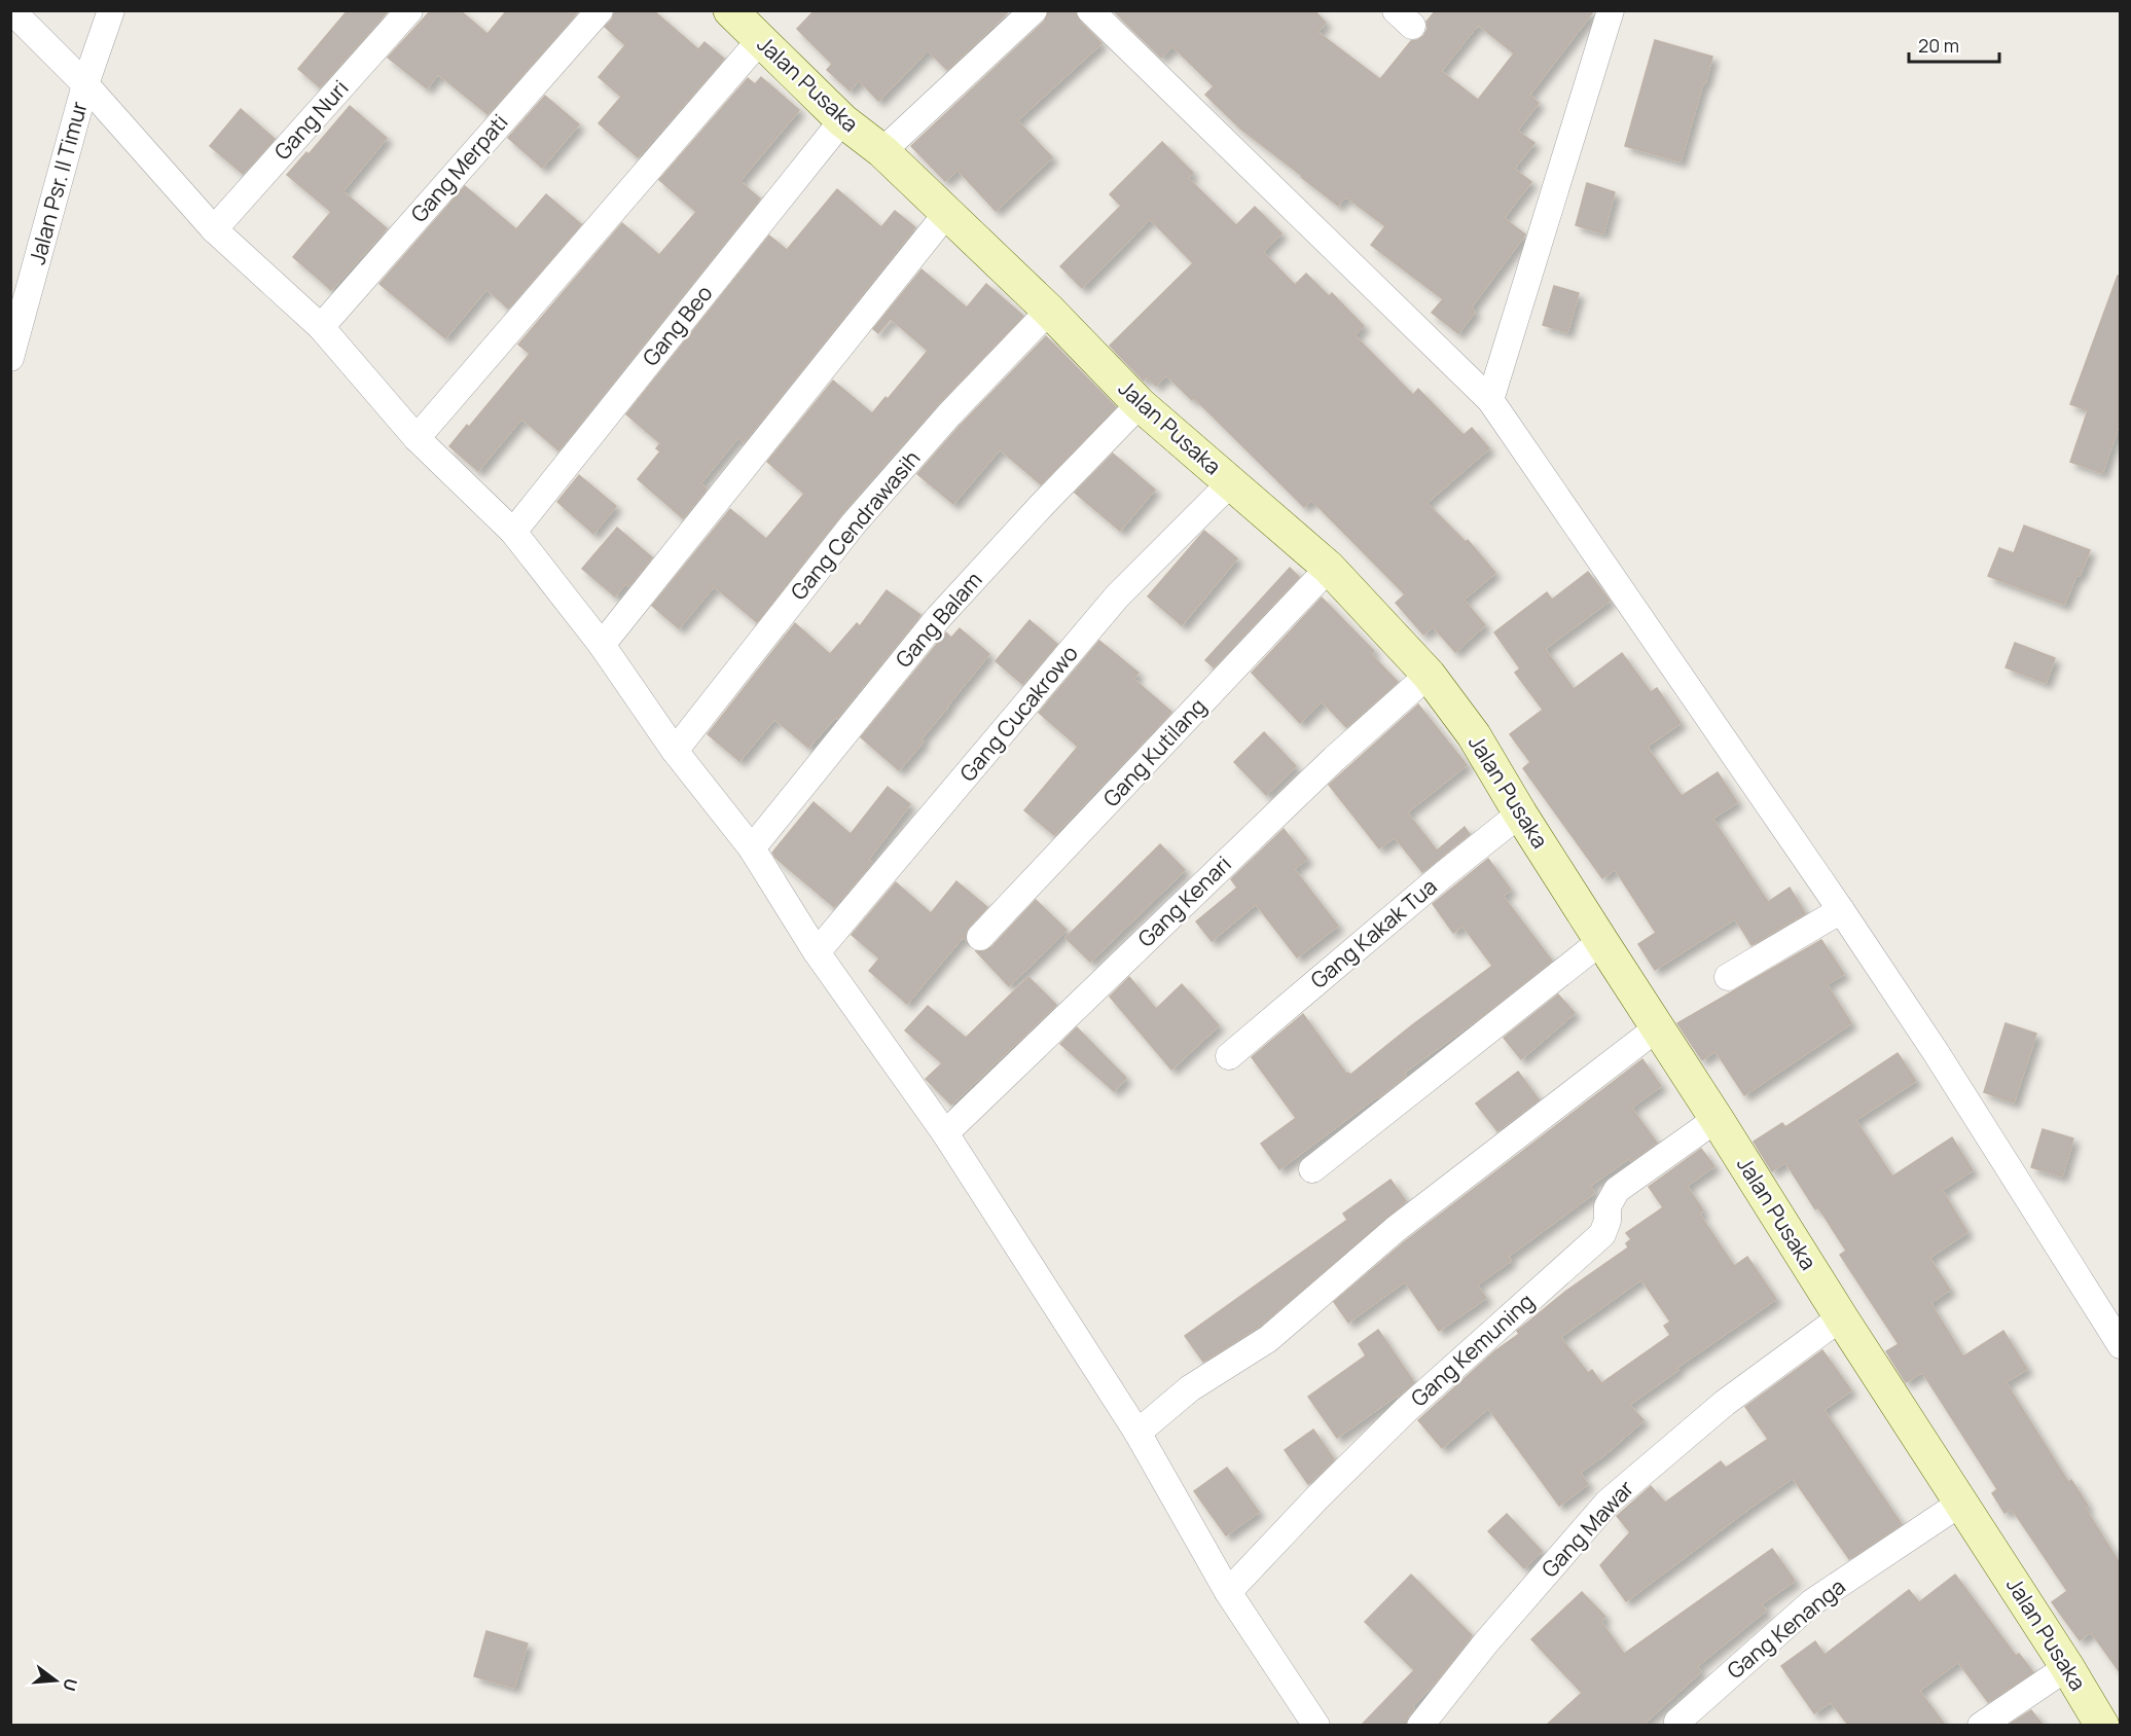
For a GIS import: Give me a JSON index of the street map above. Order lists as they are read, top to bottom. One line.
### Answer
{"streets":{"main road":["Jalan Pusaka"],"street":["Gang Nuri","Gang Merpati","Jalan Psr. II Timur","Gang Beo","Gang Cendrawasih","Gang Balam","Gang Cucakrowo","Gang Kutilang","Gang Kenari","Gang Kakak Tua","Gang Kemuning","Gang Mawar","Gang Kenanga"]},"crossings":[["Jalan Pusaka","Gang Beo"],["Jalan Pusaka","Gang Cendrawasih"],["Jalan Pusaka","Gang Balam"],["Jalan Pusaka","Gang Cucakrowo"],["Jalan Pusaka","Gang Kutilang"],["Jalan Pusaka","Gang Kenari"],["Jalan Pusaka","Gang Kakak Tua"],["Jalan Pusaka","Gang Kemuning"],["Jalan Pusaka","Gang Mawar"],["Jalan Pusaka","Gang Kenanga"]],"scale_bar":"20 m","north":"right"}
